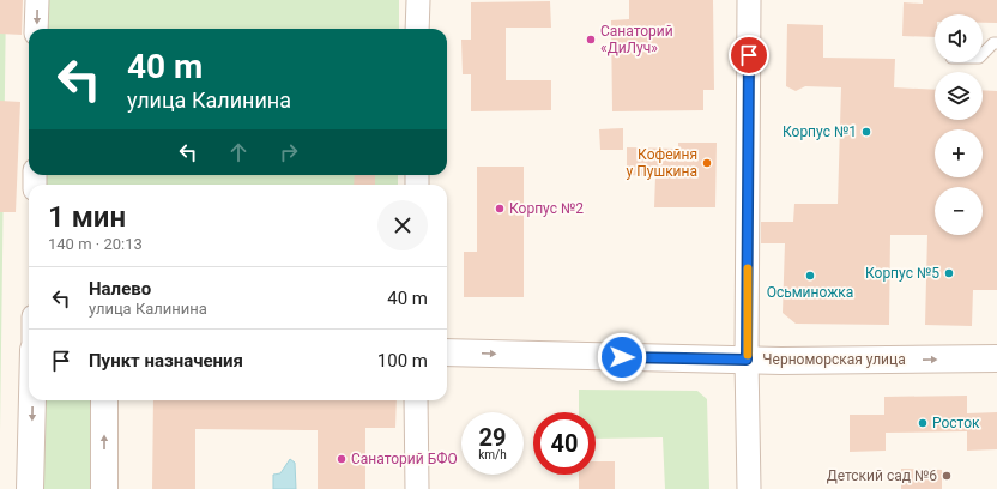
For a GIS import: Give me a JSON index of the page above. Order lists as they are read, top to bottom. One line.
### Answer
{"streets":{"street":["Черноморская улица"]},"one_way":["Черноморская улица"],"places":["Санаторий «ДиЛуч»","Корпус №1","Кофейня у Пушкина","Корпус №2","Корпус №5","Осьминожка","Росток","Санаторий БФО","Детский сад №6"],"page":{"map_buttons":["+","−"],"turn":["40 m","улица Калинина"],"heading":["1 мин","140 m · 20:13"],"list":[{"name":"Налево","note":"улица Калинина","value":"40 m"},{"name":"Пункт назначения","value":"100 m"}],"speed":"29 km/h","limit":"40"}}
